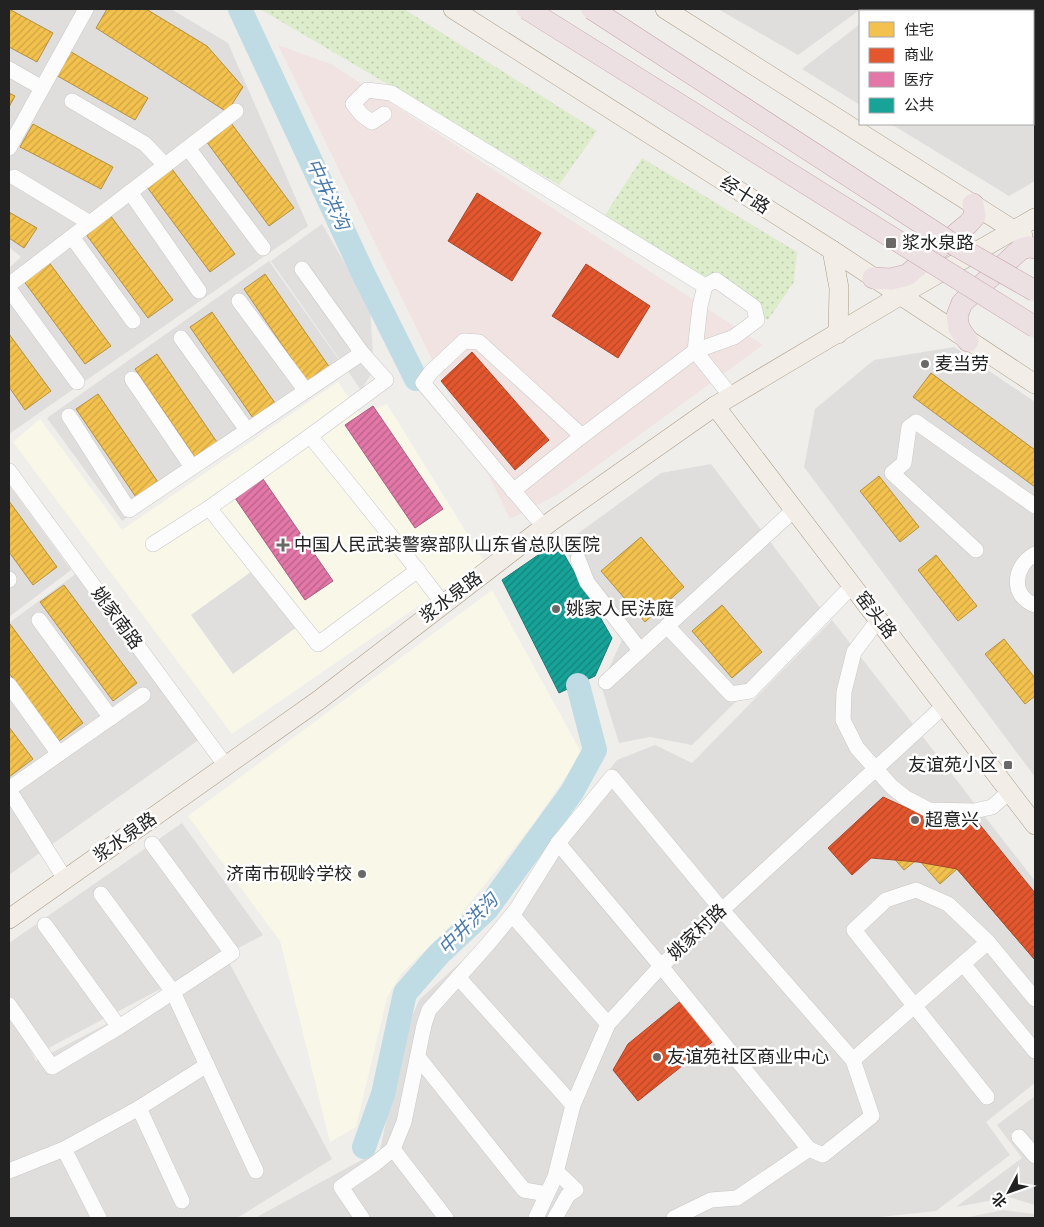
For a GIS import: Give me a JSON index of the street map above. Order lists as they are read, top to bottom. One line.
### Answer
{"streets":{"main road":["经十路","浆水泉路","窑头路"],"street":["姚家南路","姚家村路"]},"crossings":[["经十路","浆水泉路"],["浆水泉路","窑头路"],["浆水泉路","姚家南路"],["窑头路","姚家村路"]],"water":["中井洪沟"],"places":{"transit":["浆水泉路","友谊苑小区"],"other":["麦当劳","姚家人民法庭","超意兴","济南市砚岭学校","友谊苑社区商业中心"],"health":["中国人民武装警察部队山东省总队医院"]},"legend":["住宅","商业","医疗","公共"],"north":"bottom left"}
